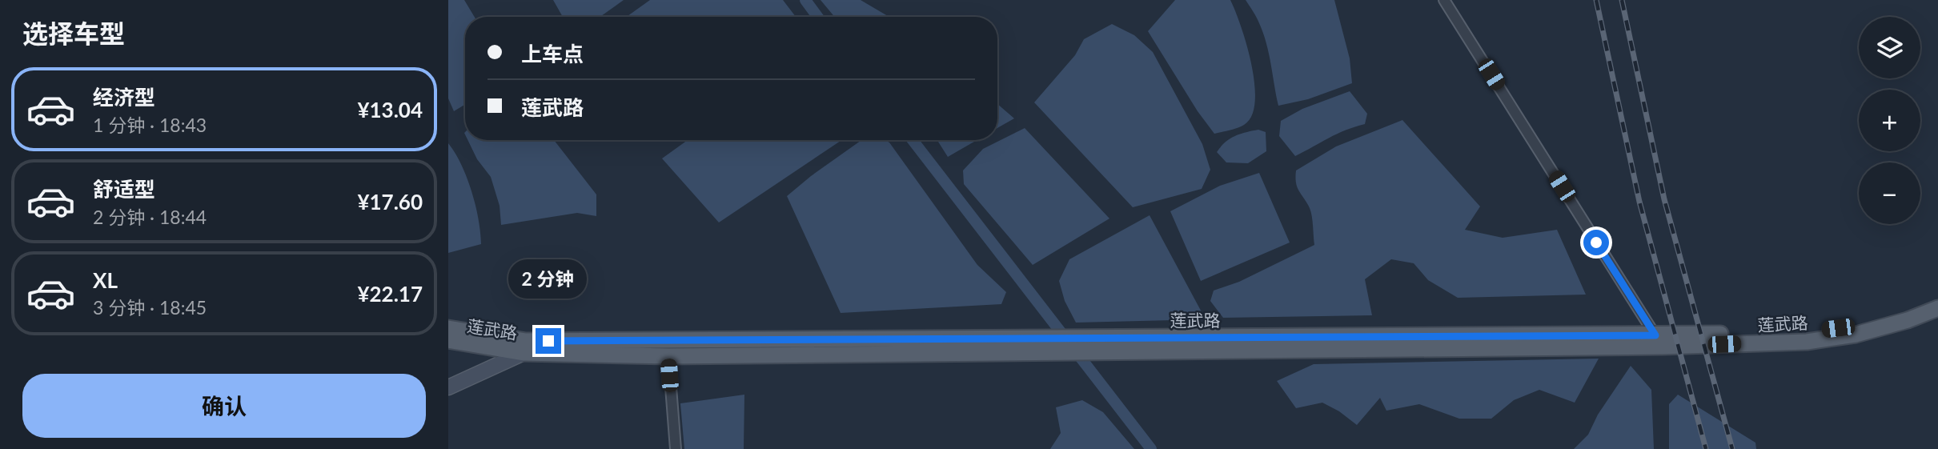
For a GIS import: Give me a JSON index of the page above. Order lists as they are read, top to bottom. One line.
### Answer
{"streets":{"main road":["莲武路"]},"page":{"heading":"选择车型","map_buttons":["+","−"],"banner":["上车点","莲武路"],"list":[{"name":"经济型","note":"1 分钟 · 18:43","value":"¥13.04"},{"name":"舒适型","note":"2 分钟 · 18:44","value":"¥17.60"},{"name":"XL","note":"3 分钟 · 18:45","value":"¥22.17"}],"bubble":"2 分钟","buttons":"确认"}}
